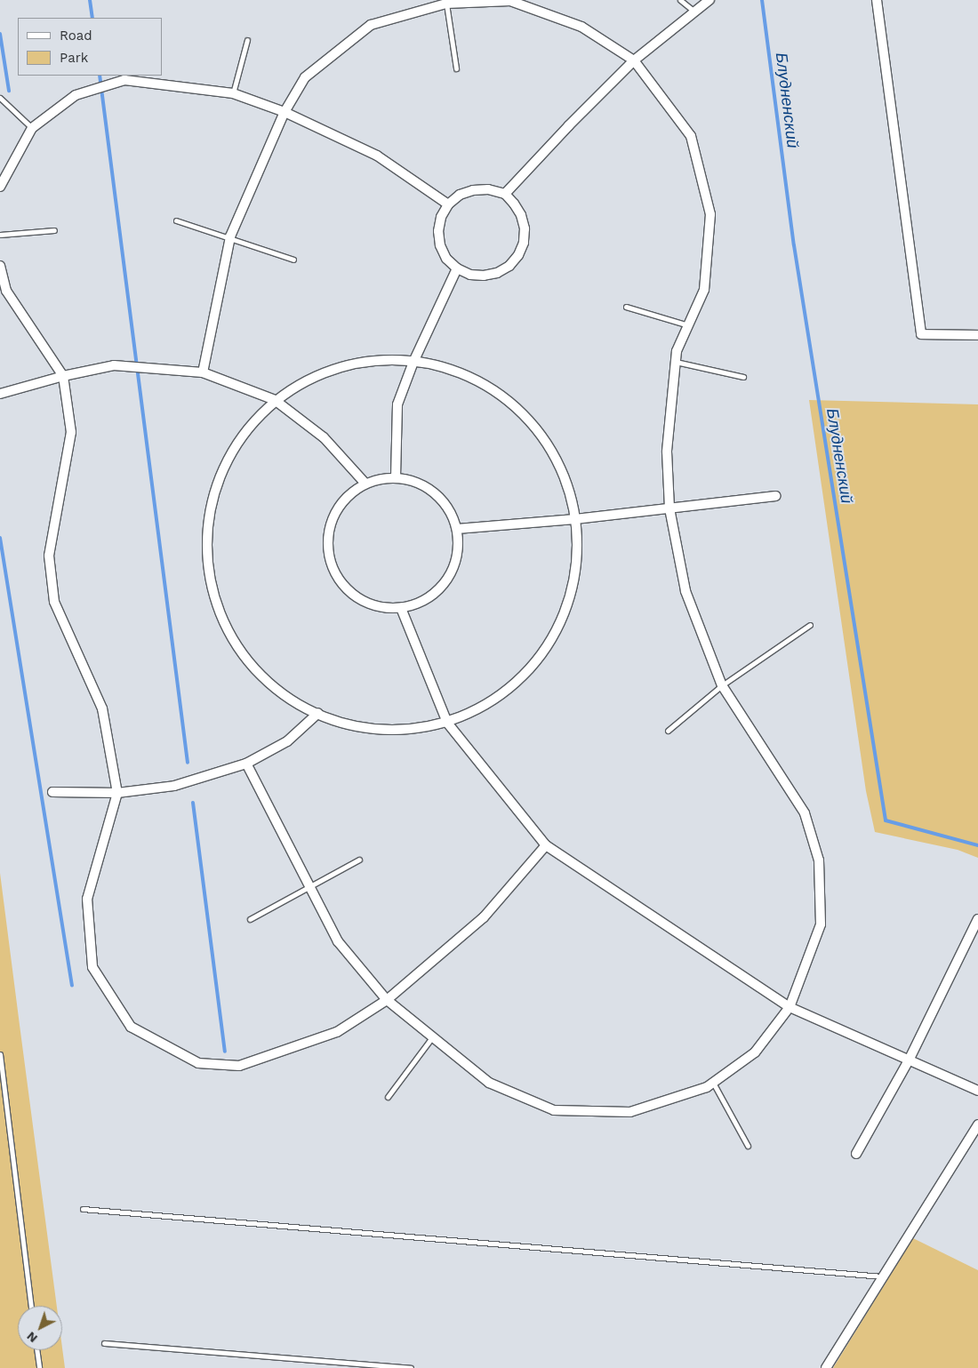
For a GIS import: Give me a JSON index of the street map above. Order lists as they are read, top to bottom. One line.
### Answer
{"water":["Блудненский"],"legend":["Road","Park"],"north":"bottom left"}
